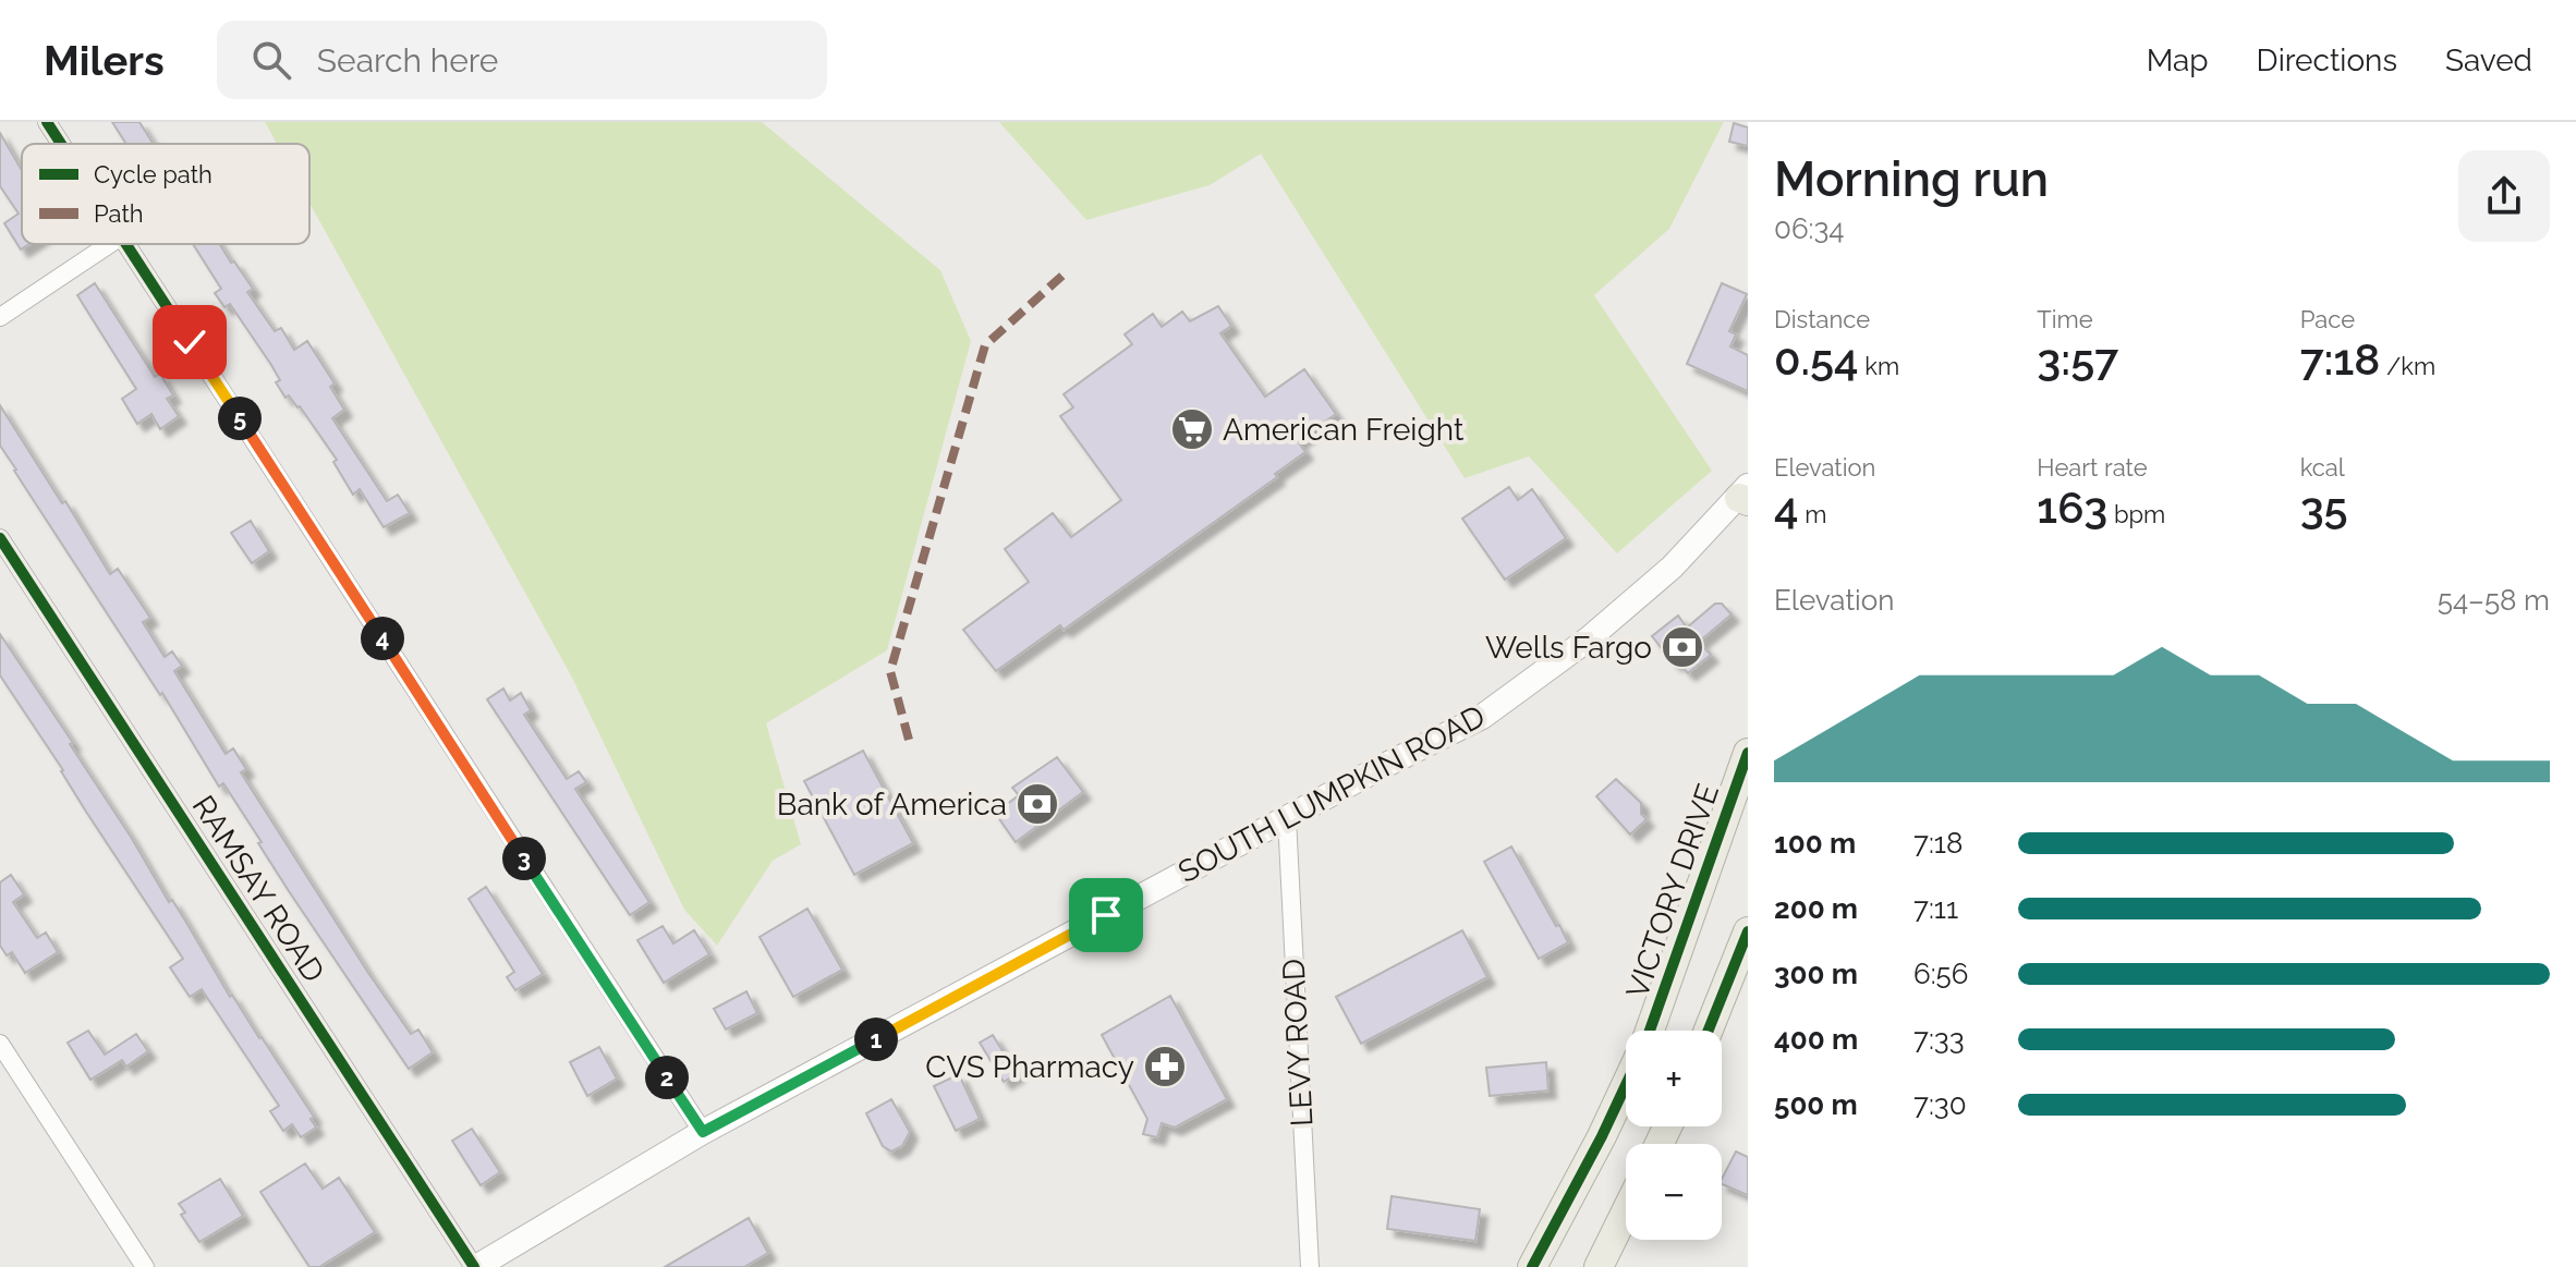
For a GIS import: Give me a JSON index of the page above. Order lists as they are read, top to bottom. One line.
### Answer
{"streets":{"highway":["VICTORY DRIVE"],"main road":["SOUTH LUMPKIN ROAD"],"street":["RAMSAY ROAD","LEVY ROAD"]},"crossings":[["SOUTH LUMPKIN ROAD","RAMSAY ROAD"],["SOUTH LUMPKIN ROAD","LEVY ROAD"]],"places":{"supermarket":["American Freight"],"bank":["Wells Fargo","Bank of America"],"pharmacy":["CVS Pharmacy"]},"legend":["Cycle path","Path"],"page":{"header":"Milers","search":"Search here","nav":["Map","Directions","Saved"],"heading":["Morning run","06:34"],"stats":[["Distance","0.54 km"],["Time","3:57"],["Pace","7:18 /km"],["Elevation","4 m"],["Heart rate","163 bpm"],["kcal","35"]],"pins":["5","4","3","1","2"],"chart":["Elevation","54–58 m"],"list":[{"name":"100 m","note":"7:18"},{"name":"200 m","note":"7:11"},{"name":"300 m","note":"6:56"},{"name":"400 m","note":"7:33"},{"name":"500 m","note":"7:30"}],"map_buttons":["+","−"]}}
